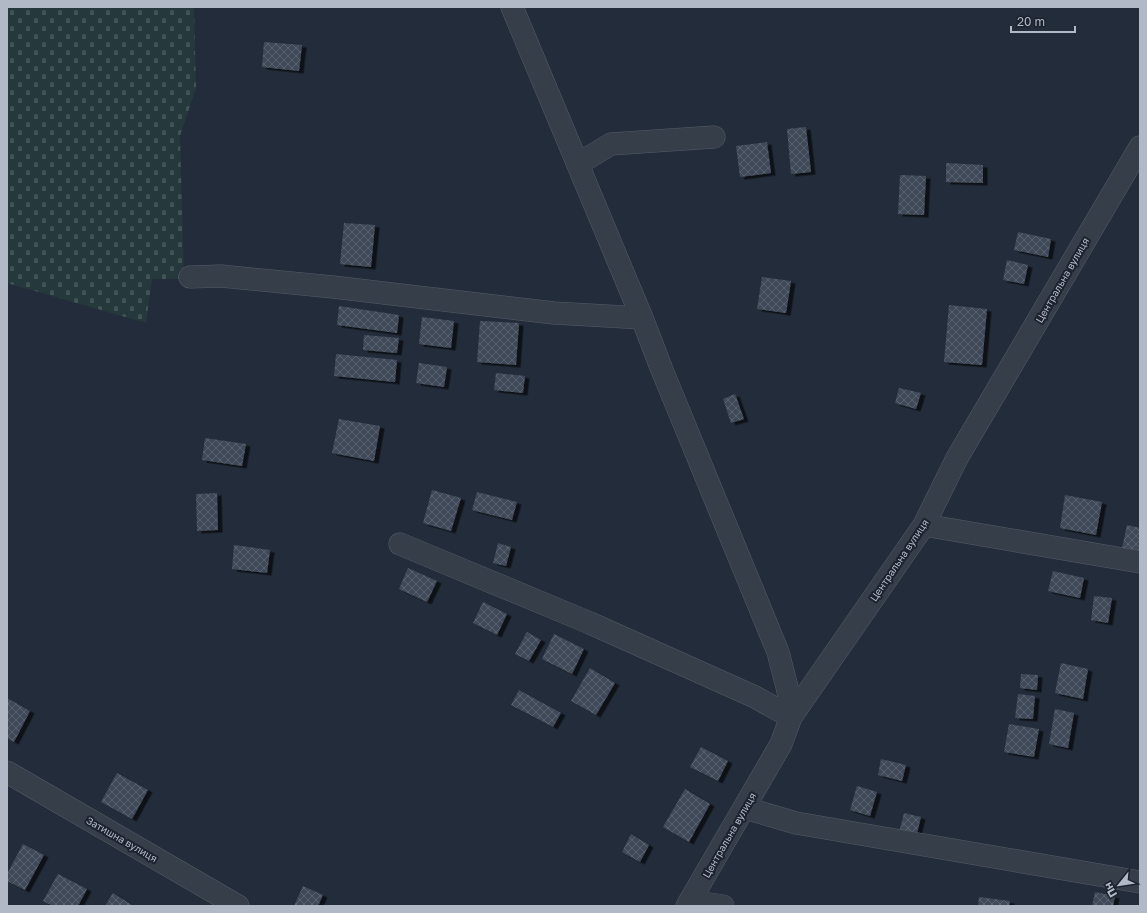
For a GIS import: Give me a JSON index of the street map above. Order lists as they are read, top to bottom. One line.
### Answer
{"streets":{"street":["Центральна вулиця","Затишна вулиця"]},"scale_bar":"20 m","north":"bottom left"}
